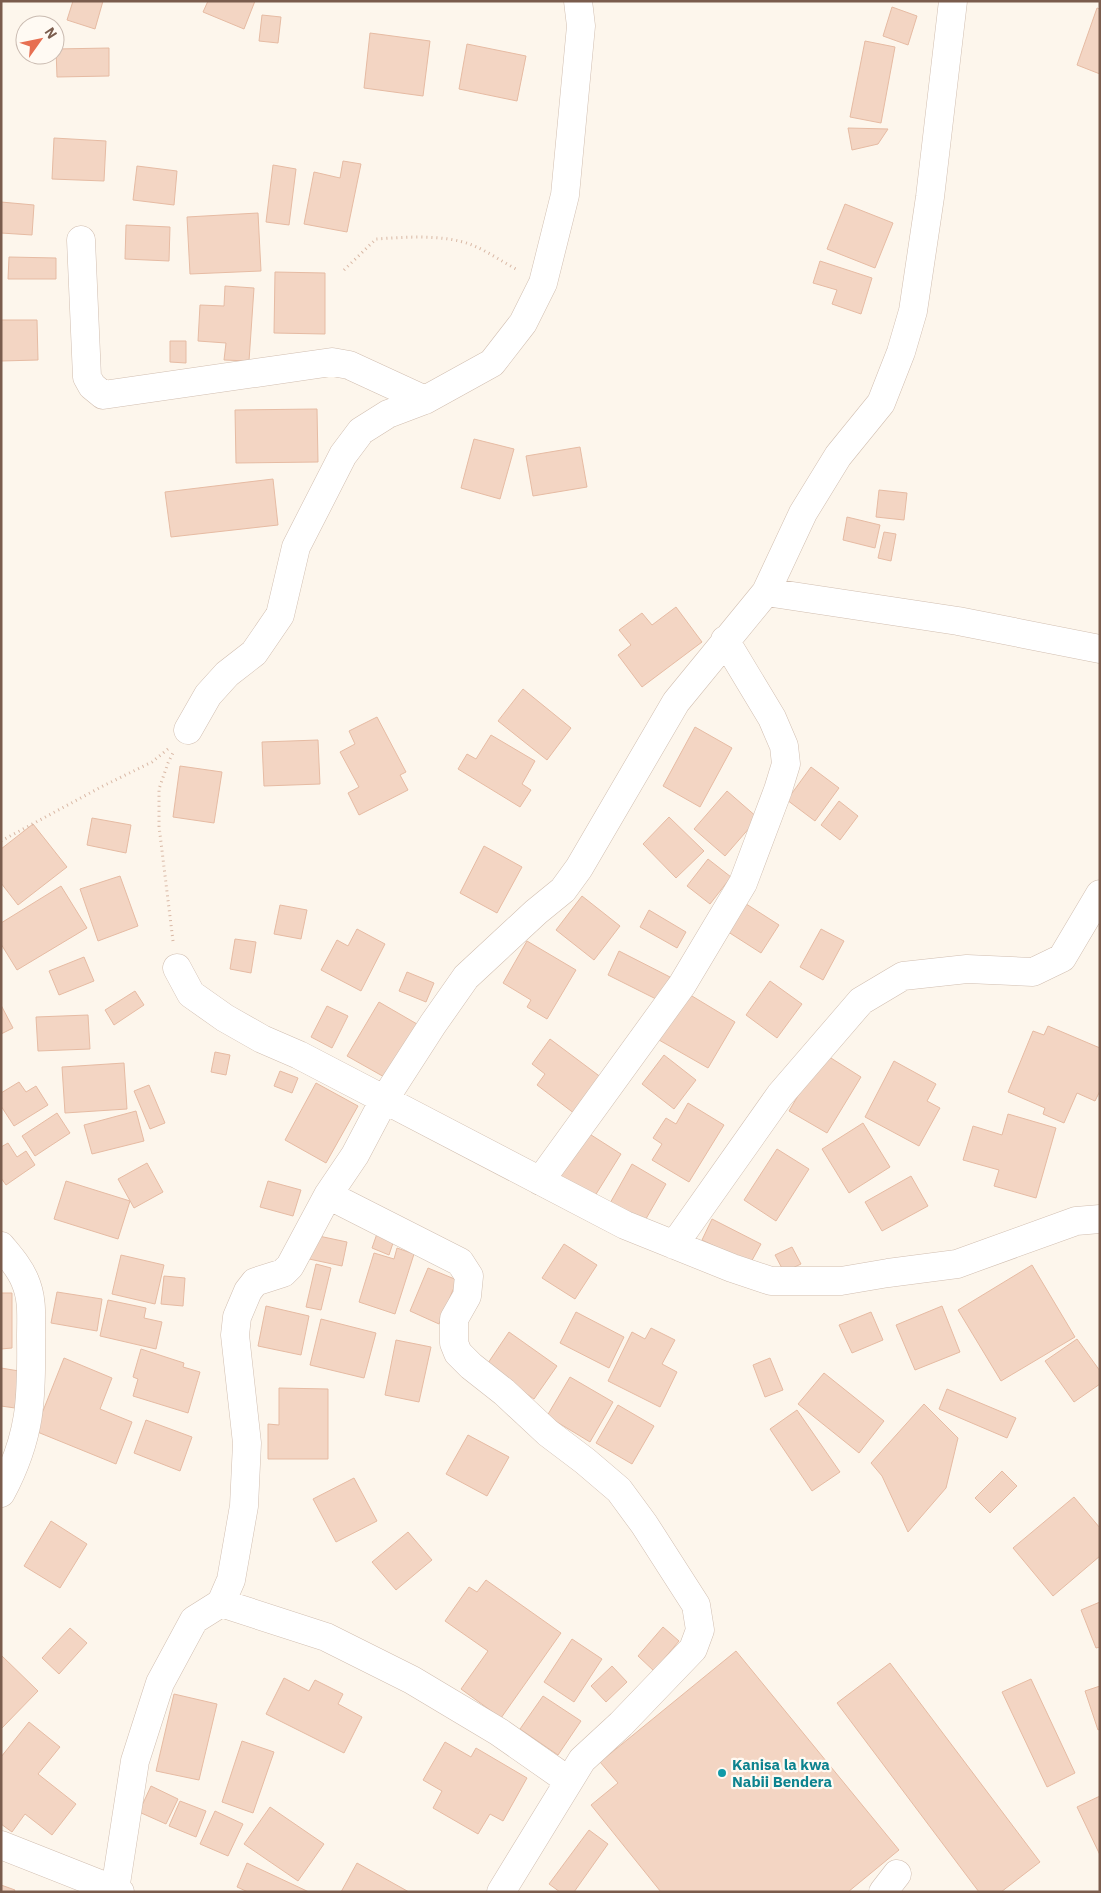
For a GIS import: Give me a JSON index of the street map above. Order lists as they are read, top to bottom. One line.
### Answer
{"places":["Kanisa la kwa Nabii Bendera"],"north":"top right"}
